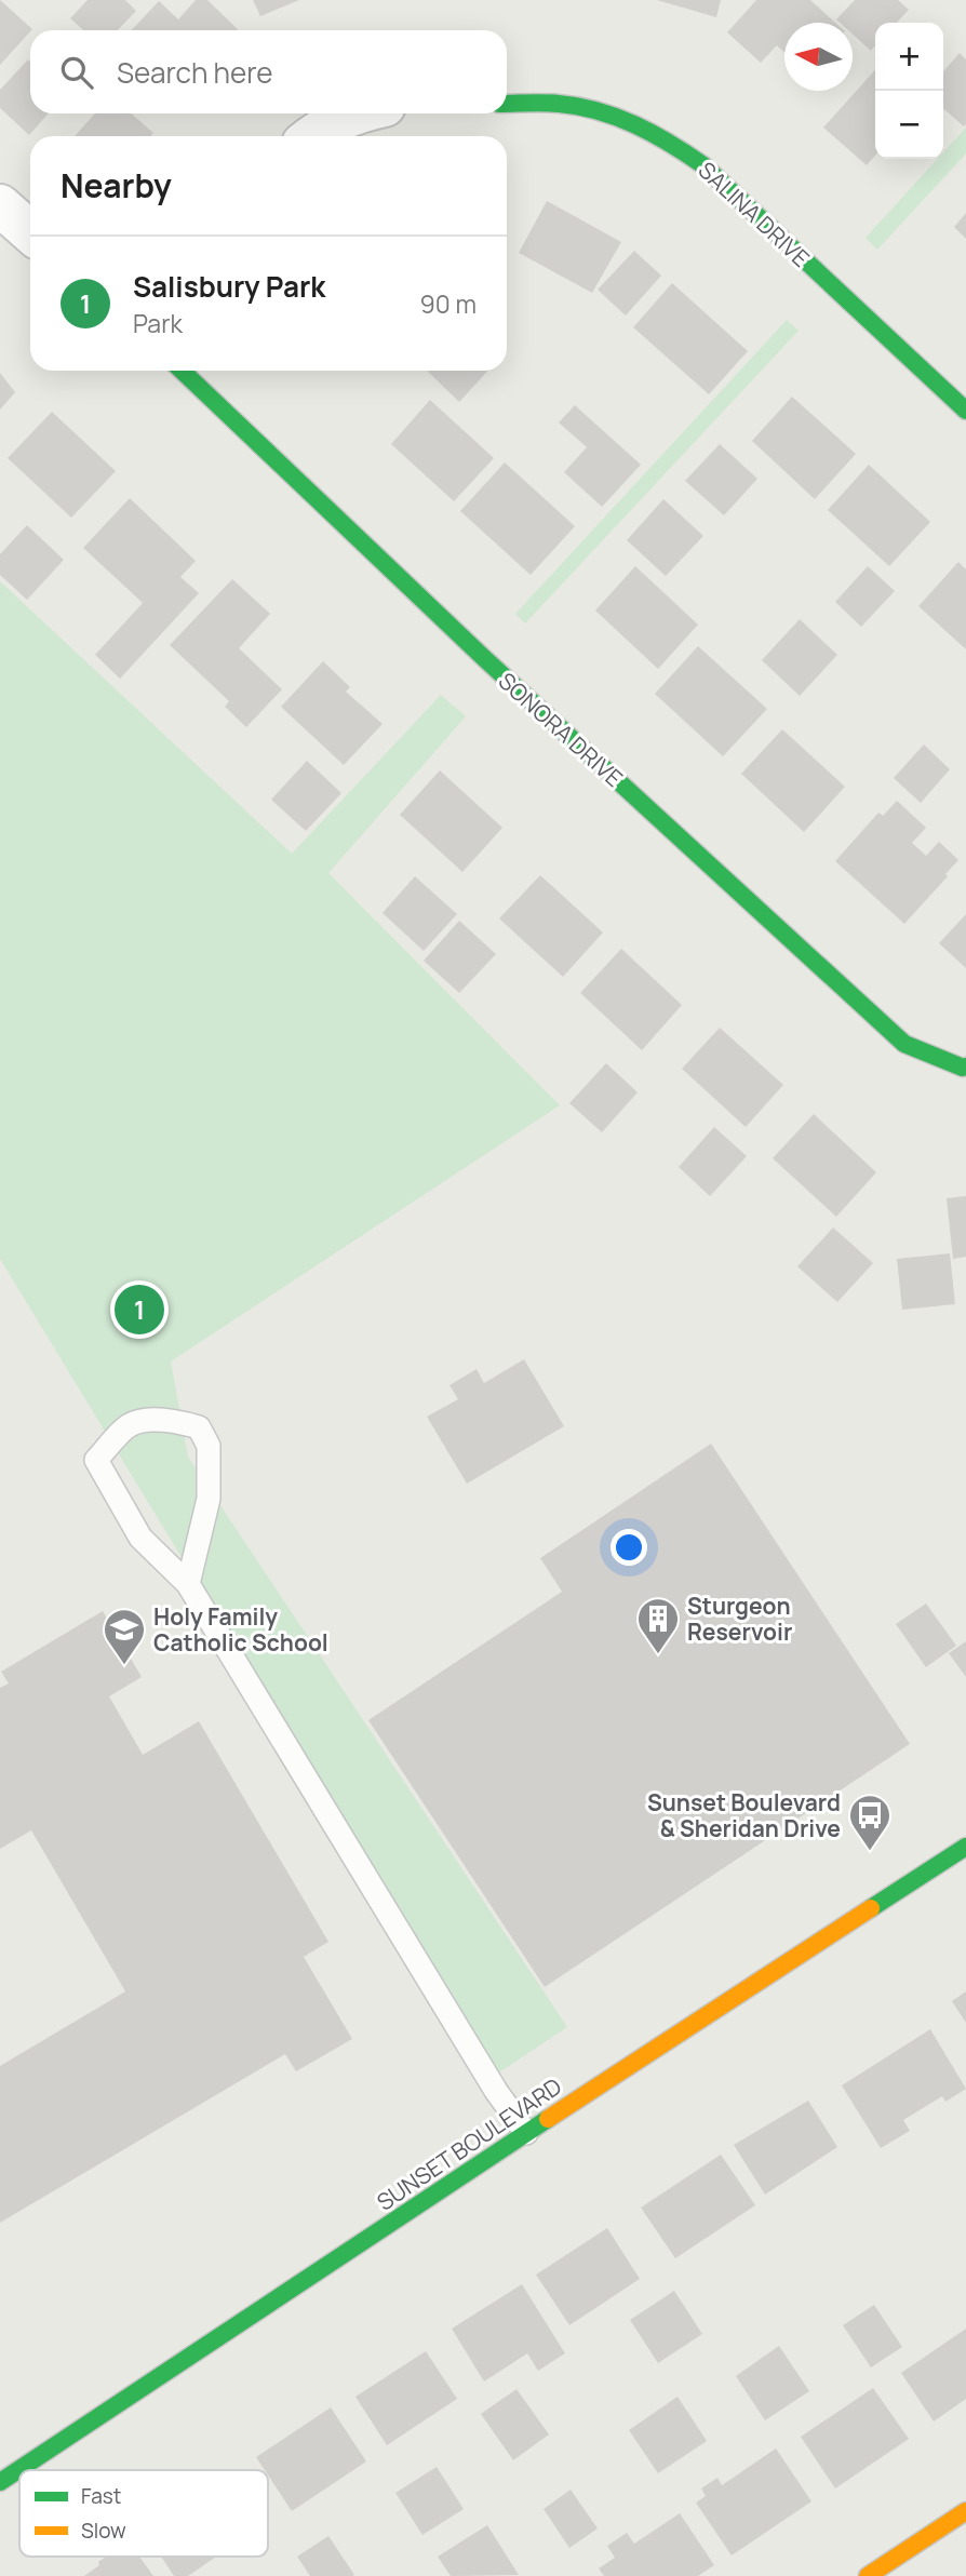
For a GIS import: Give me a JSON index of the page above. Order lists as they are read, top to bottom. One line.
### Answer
{"streets":{"street":["SALINA DRIVE","SONORA DRIVE","SUNSET BOULEVARD"]},"places":{"building":["Sturgeon Reservoir"],"school or university":["Holy Family Catholic School"],"bus stop":["Sunset Boulevard & Sheridan Drive"]},"legend":["Fast","Slow"],"north":"left","page":{"map_buttons":["+","−"],"search":"Search here","heading":"Nearby","list":[{"mark":"1","name":"Salisbury Park","note":"Park","value":"90 m"}],"pins":"1"}}
